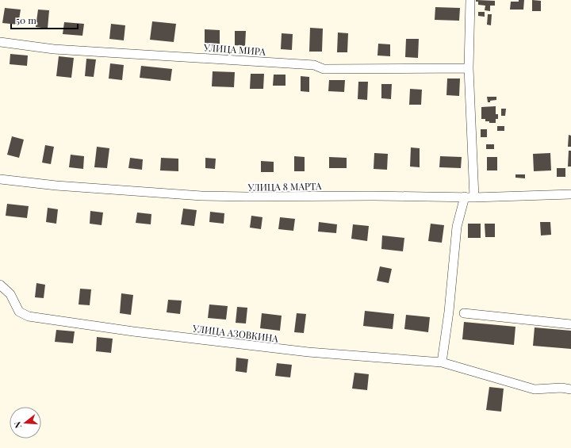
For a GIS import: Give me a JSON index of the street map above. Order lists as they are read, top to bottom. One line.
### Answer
{"streets":{"street":["УЛИЦА МИРА","УЛИЦА 8 МАРТА","УЛИЦА АЗОВКИНА"]},"scale_bar":"50 m","north":"left"}
